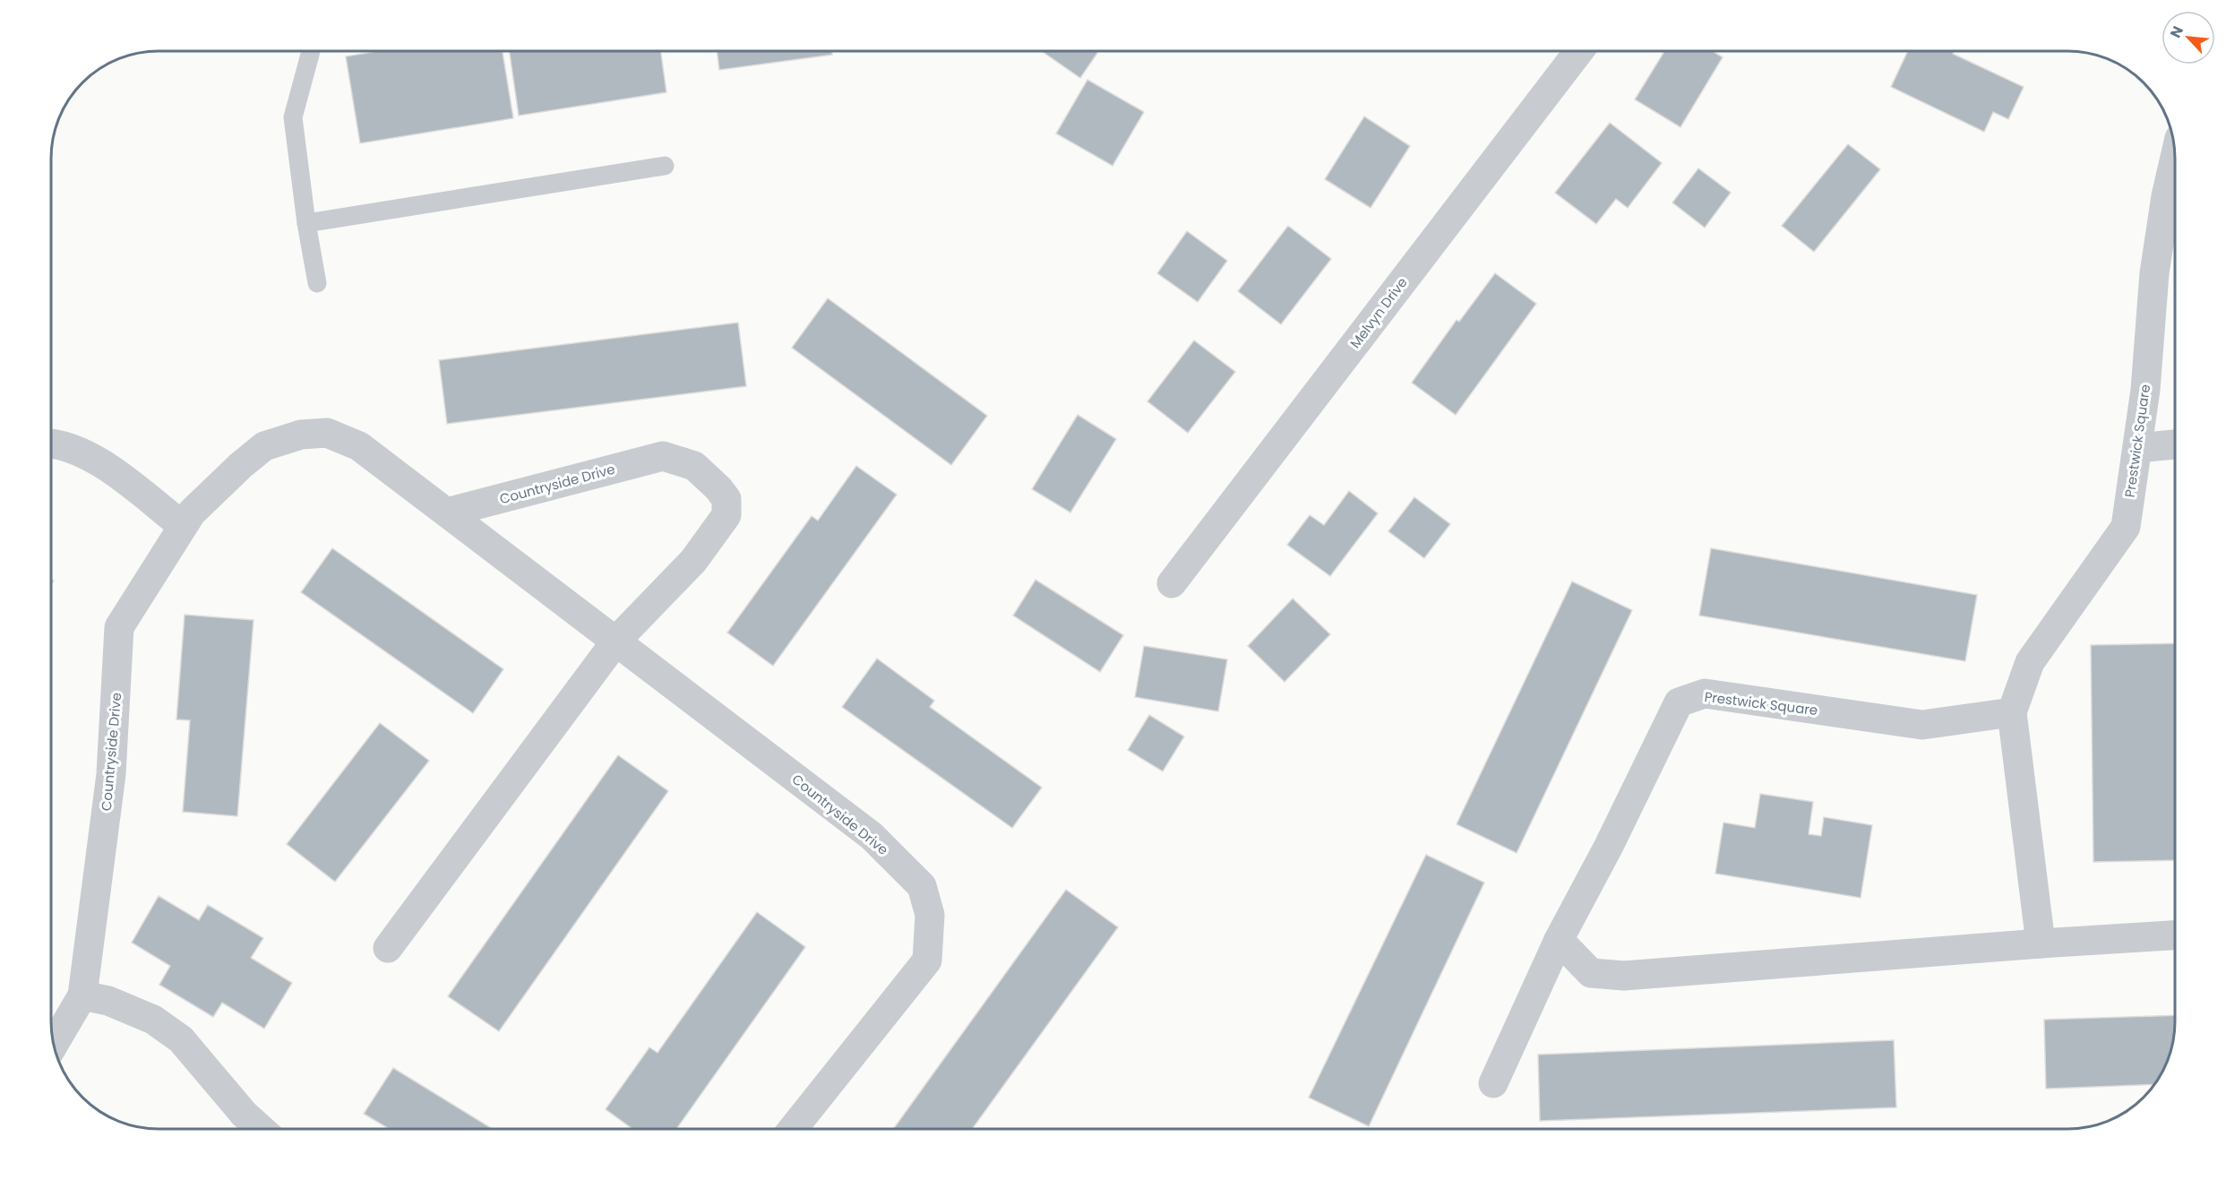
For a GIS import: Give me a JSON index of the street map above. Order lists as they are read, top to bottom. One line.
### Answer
{"streets":{"street":["Melvyn Drive","Prestwick Square","Countryside Drive"]},"north":"top left"}
